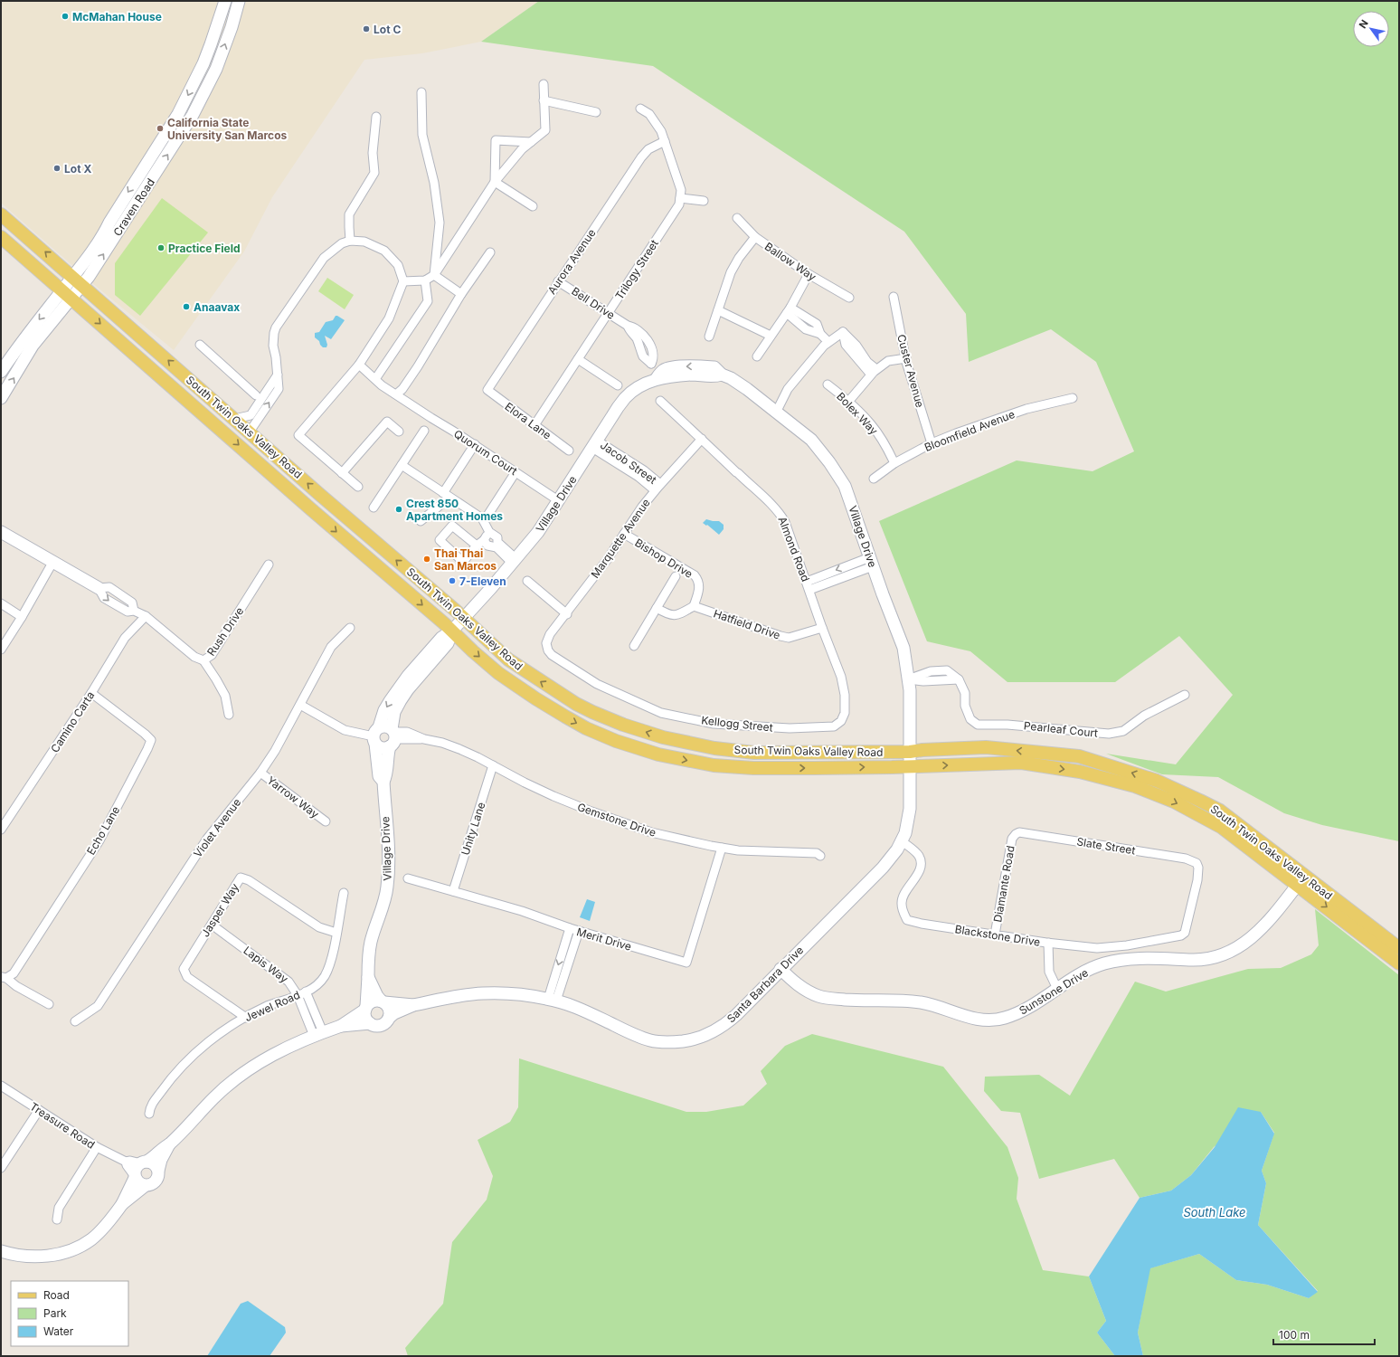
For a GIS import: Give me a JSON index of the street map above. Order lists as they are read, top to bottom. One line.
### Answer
{"streets":{"main road":["South Twin Oaks Valley Road"],"street":["Craven Road","Aurora Avenue","Ballow Way","Trilogy Street","Bell Drive","Custer Avenue","Bolex Way","Elora Lane","Bloomfield Avenue","Quorum Court","Jacob Street","Village Drive","Marquette Avenue","Almond Road","Bishop Drive","Hatfield Drive","Rush Drive","Camino Carta","Kellogg Street","Pearleaf Court","Yarrow Way","Gemstone Drive","Violet Avenue","Unity Lane","Echo Lane","Slate Street","Diamante Road","Jasper Way","Blackstone Drive","Merit Drive","Lapis Way","Santa Barbara Drive","Sunstone Drive","Jewel Road","Treasure Road"]},"crossings":[["Craven Road","South Twin Oaks Valley Road"],["Aurora Avenue","Bell Drive"],["Aurora Avenue","Elora Lane"],["Trilogy Street","Bell Drive"],["Trilogy Street","Elora Lane"],["Custer Avenue","Bloomfield Avenue"],["Bolex Way","Bloomfield Avenue"],["South Twin Oaks Valley Road","Village Drive"],["South Twin Oaks Valley Road","Santa Barbara Drive"],["South Twin Oaks Valley Road","Sunstone Drive"],["Quorum Court","Village Drive"],["Jacob Street","Village Drive"],["Jacob Street","Marquette Avenue"],["Village Drive","Gemstone Drive"],["Village Drive","Santa Barbara Drive"],["Marquette Avenue","Almond Road"],["Marquette Avenue","Bishop Drive"],["Marquette Avenue","Kellogg Street"],["Almond Road","Hatfield Drive"],["Almond Road","Kellogg Street"],["Bishop Drive","Hatfield Drive"],["Rush Drive","Camino Carta"],["Camino Carta","Echo Lane"],["Yarrow Way","Violet Avenue"],["Gemstone Drive","Unity Lane"],["Gemstone Drive","Merit Drive"],["Unity Lane","Merit Drive"],["Slate Street","Diamante Road"],["Slate Street","Blackstone Drive"],["Diamante Road","Blackstone Drive"],["Jasper Way","Lapis Way"],["Jasper Way","Jewel Road"],["Blackstone Drive","Santa Barbara Drive"],["Lapis Way","Jewel Road"],["Santa Barbara Drive","Sunstone Drive"]],"water":["South Lake"],"places":["McMahan House","Lot C","California State University San Marcos","Lot X","Practice Field","Anaavax","Crest 850 Apartment Homes","Thai Thai San Marcos","7-Eleven"],"legend":["Road","Park","Water"],"scale_bar":"100 m","north":"top left"}
